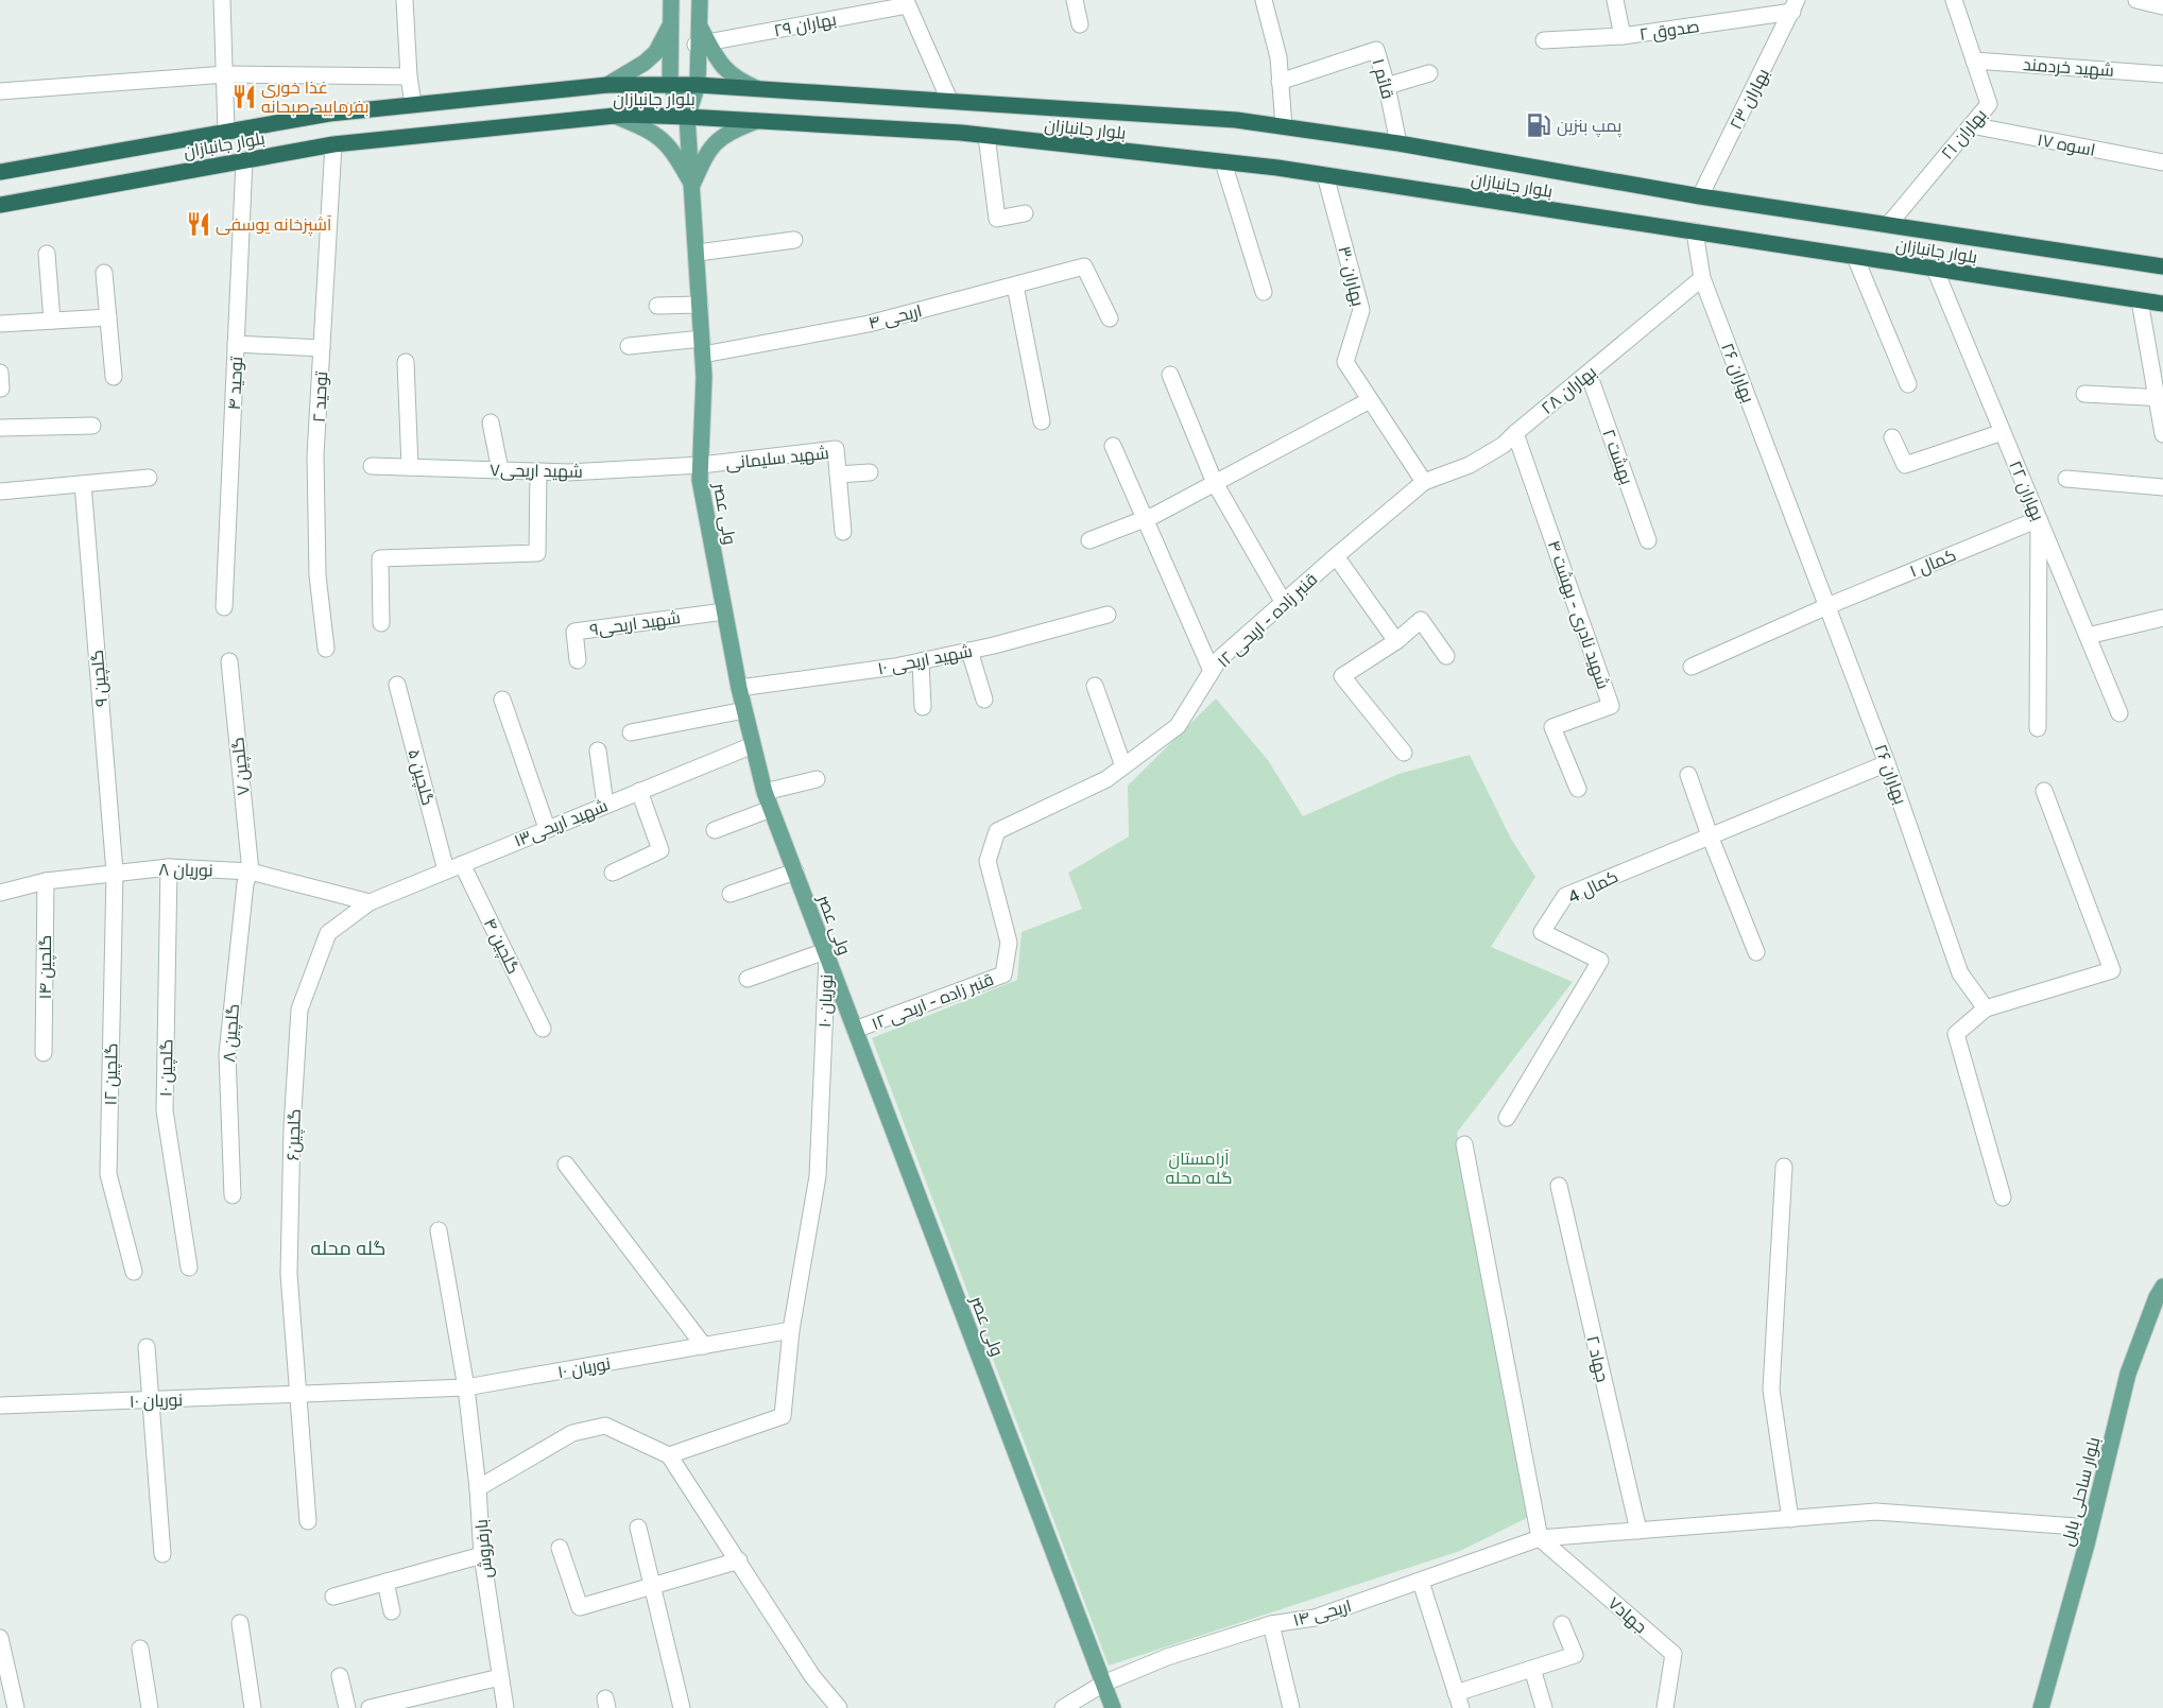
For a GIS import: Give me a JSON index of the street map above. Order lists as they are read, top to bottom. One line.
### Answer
{"streets":{"highway":["بلوار جانبازان"],"main road":["ولی عصر","بلوار ساحلی بابل"],"street":["بهاران ۲۹","صدوق ۲","شهید خردمند","قائم ۱","بهاران ۲۳","بهاران ۲۱","اسوه ۱۷","بهاران ۳۰","اریحی ۴","بهاران ۲۶","توحید ۴","بهاران ۲۸","توحید ۲","بهشت ۲","شهید سلیمانی","شهید اریحی۷","بهاران ۲۲","کمال ۱","شهید نادری - بهشت ۴","قنبر زاده - اریحی ۱۲","شهید اریحی۹","شهید اریحی ۱۰","گلچین ۹","گلچین ۷","گلچین ۵","شهید اریحی۱۳","نوریان ۸","کمال 4","گلچین ۴","گلچین ۱۴","نوریان ۱۰","گلچین ۸","گلچین ۱۰","گلچین ۱۲","گلچین۶","جهاد ۲","بارفروش","اریحی ۱۴","جهاد۷"]},"crossings":[["بهاران ۲۹","بلوار جانبازان"],["صدوق ۲","بهاران ۲۳"],["شهید خردمند","بهاران ۲۱"],["قائم ۱","بلوار جانبازان"],["بلوار جانبازان","بهاران ۲۳"],["بلوار جانبازان","بهاران ۲۱"],["بلوار جانبازان","بهاران ۳۰"],["بلوار جانبازان","بهاران ۲۶"],["بلوار جانبازان","توحید ۴"],["بلوار جانبازان","توحید ۲"],["بلوار جانبازان","بهاران ۲۲"],["بلوار جانبازان","ولی عصر"],["بهاران ۲۱","اسوه ۱۷"],["بهاران ۳۰","بهاران ۲۸"],["بهاران ۳۰","قنبر زاده - اریحی ۱۲"],["اریحی ۴","ولی عصر"],["بهاران ۲۶","بهاران ۲۸"],["بهاران ۲۶","کمال ۱"],["بهاران ۲۶","کمال 4"],["بهاران ۲۸","بهشت ۲"],["بهاران ۲۸","شهید نادری - بهشت ۴"],["بهاران ۲۸","قنبر زاده - اریحی ۱۲"],["شهید سلیمانی","شهید اریحی۷"],["شهید سلیمانی","ولی عصر"],["شهید اریحی۷","ولی عصر"],["بهاران ۲۲","کمال ۱"],["ولی عصر","قنبر زاده - اریحی ۱۲"],["ولی عصر","شهید اریحی۹"],["ولی عصر","شهید اریحی ۱۰"],["ولی عصر","شهید اریحی۱۳"],["ولی عصر","نوریان ۱۰"],["ولی عصر","اریحی ۱۴"],["گلچین ۹","نوریان ۸"],["گلچین ۹","گلچین ۱۲"],["گلچین ۷","نوریان ۸"],["گلچین ۷","گلچین ۸"],["گلچین ۵","شهید اریحی۱۳"],["شهید اریحی۱۳","نوریان ۸"],["شهید اریحی۱۳","گلچین ۴"],["شهید اریحی۱۳","گلچین۶"],["نوریان ۸","گلچین ۱۴"],["نوریان ۸","گلچین ۸"],["نوریان ۸","گلچین ۱۰"],["نوریان ۸","گلچین ۱۲"],["نوریان ۸","گلچین۶"],["نوریان ۱۰","گلچین۶"],["نوریان ۱۰","بارفروش"],["جهاد ۲","اریحی ۱۴"],["بلوار ساحلی بابل","اریحی ۱۴"],["اریحی ۱۴","جهاد۷"]],"districts":["گله محله"],"parks":["آرامستان گله محله"],"places":{"restaurant":["غذا خوری بفرمایید صبحانه","آشپزخانه یوسفی"],"fuel station":["پمپ بنزین"]}}
